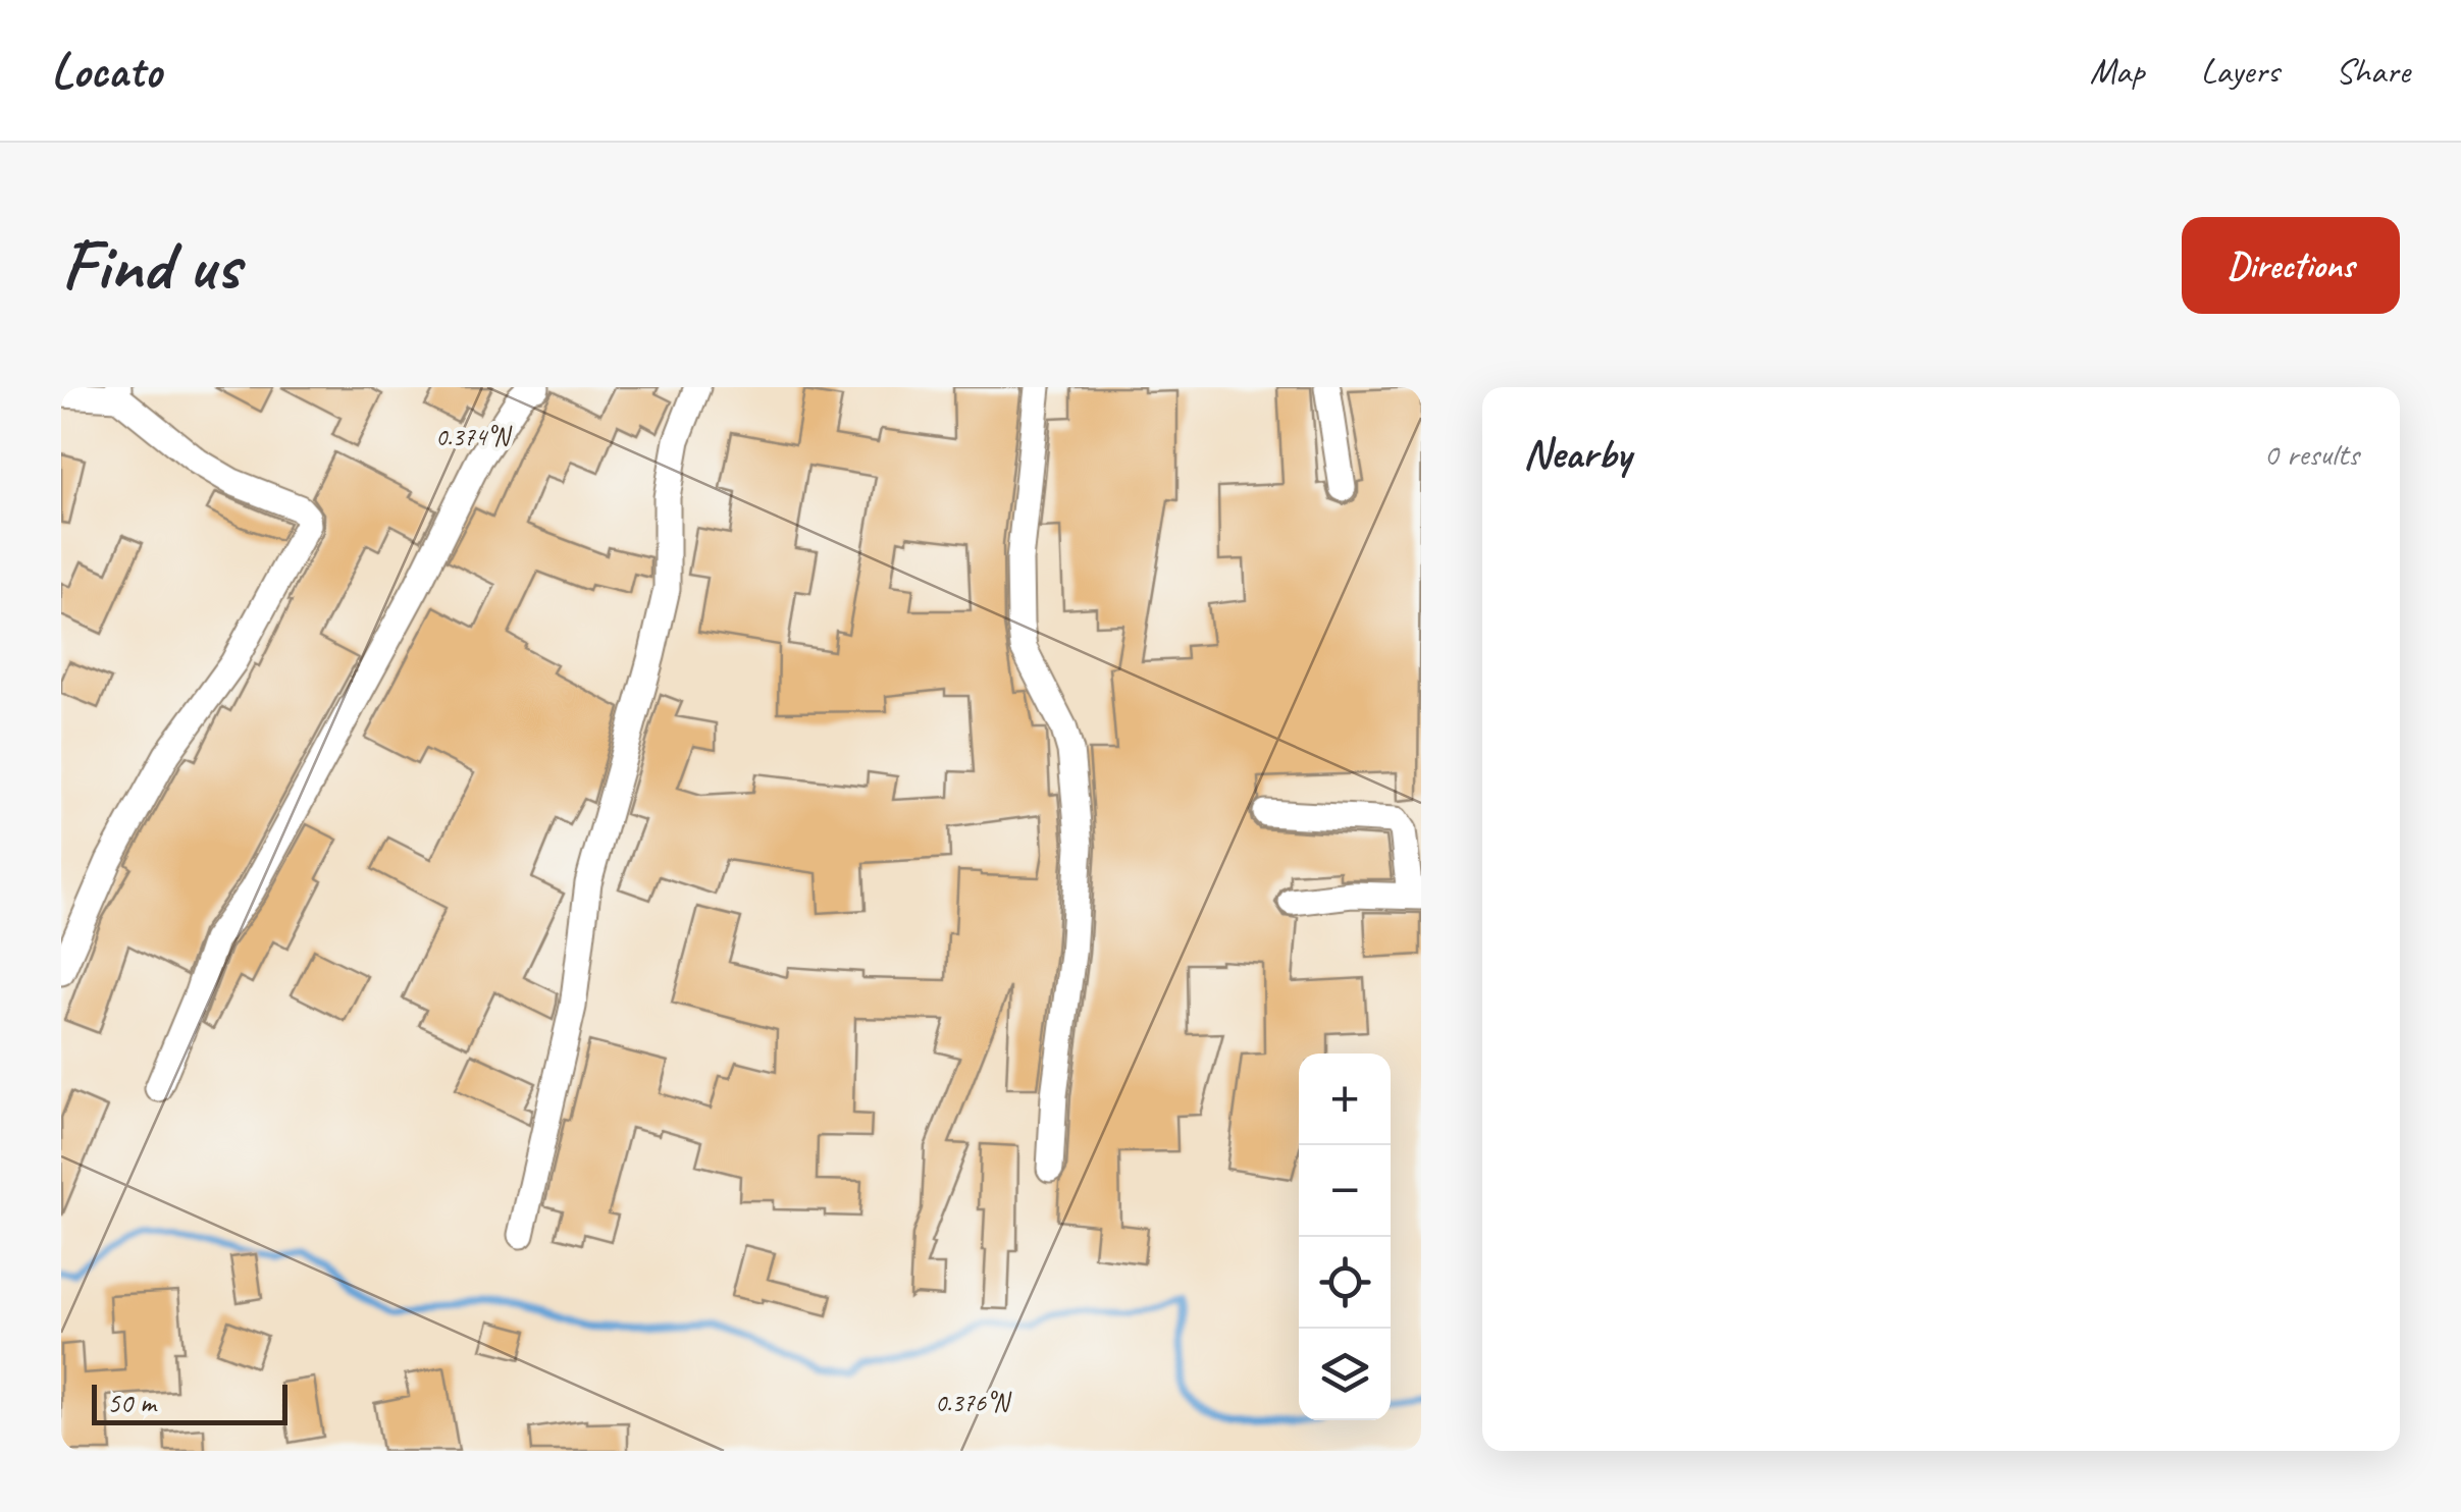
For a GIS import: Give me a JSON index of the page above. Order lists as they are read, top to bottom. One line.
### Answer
{"scale_bar":"50 m","page":{"header":"Locato","nav":["Map","Layers","Share"],"buttons":"Directions","title":"Find us","heading":["Nearby","0 results"],"map_buttons":["+","−"],"scale":"50 m"},"coordinates":["0.374°N","0.376°N"]}
